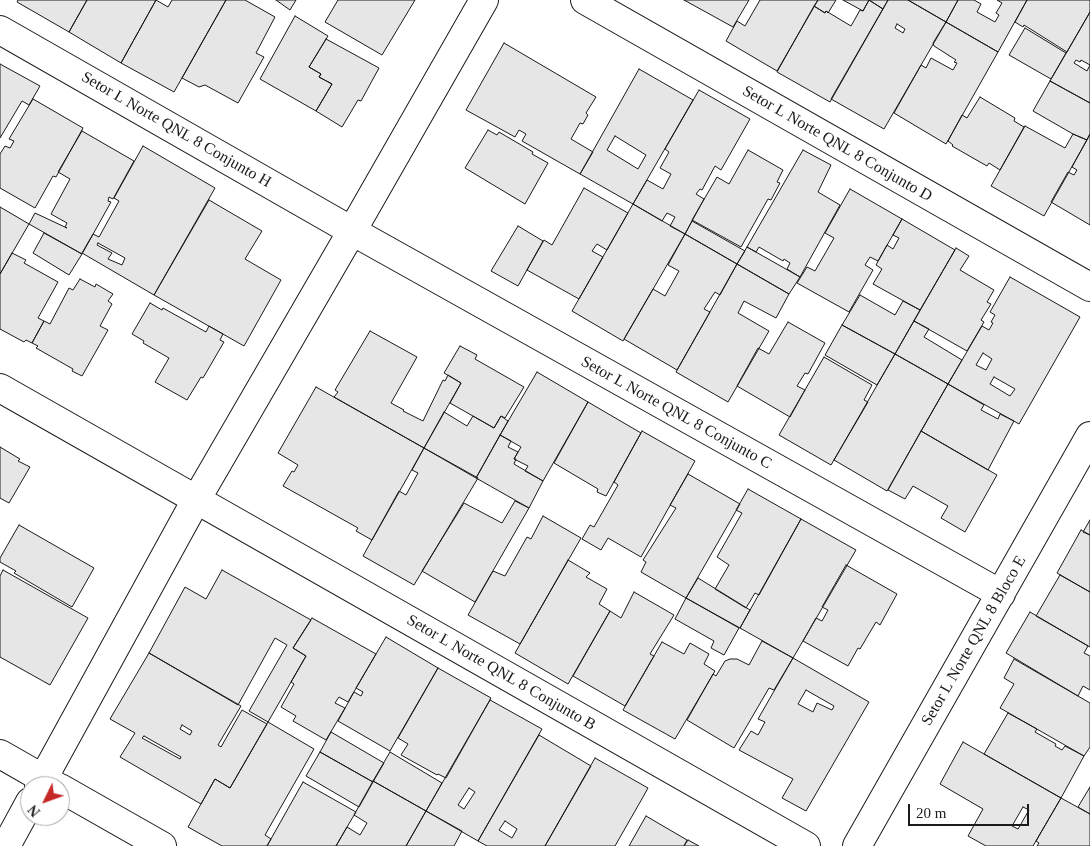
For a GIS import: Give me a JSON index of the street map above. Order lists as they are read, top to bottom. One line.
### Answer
{"streets":{"street":["Setor L Norte QNL 8 Conjunto H","Setor L Norte QNL 8 Conjunto D","Setor L Norte QNL 8 Conjunto C","Setor L Norte QNL 8 Bloco E","Setor L Norte QNL 8 Conjunto B"]},"crossings":[["Setor L Norte QNL 8 Conjunto H","Setor L Norte QNL 8 Conjunto C"],["Setor L Norte QNL 8 Conjunto C","Setor L Norte QNL 8 Bloco E"]],"scale_bar":"20 m","north":"bottom left"}
